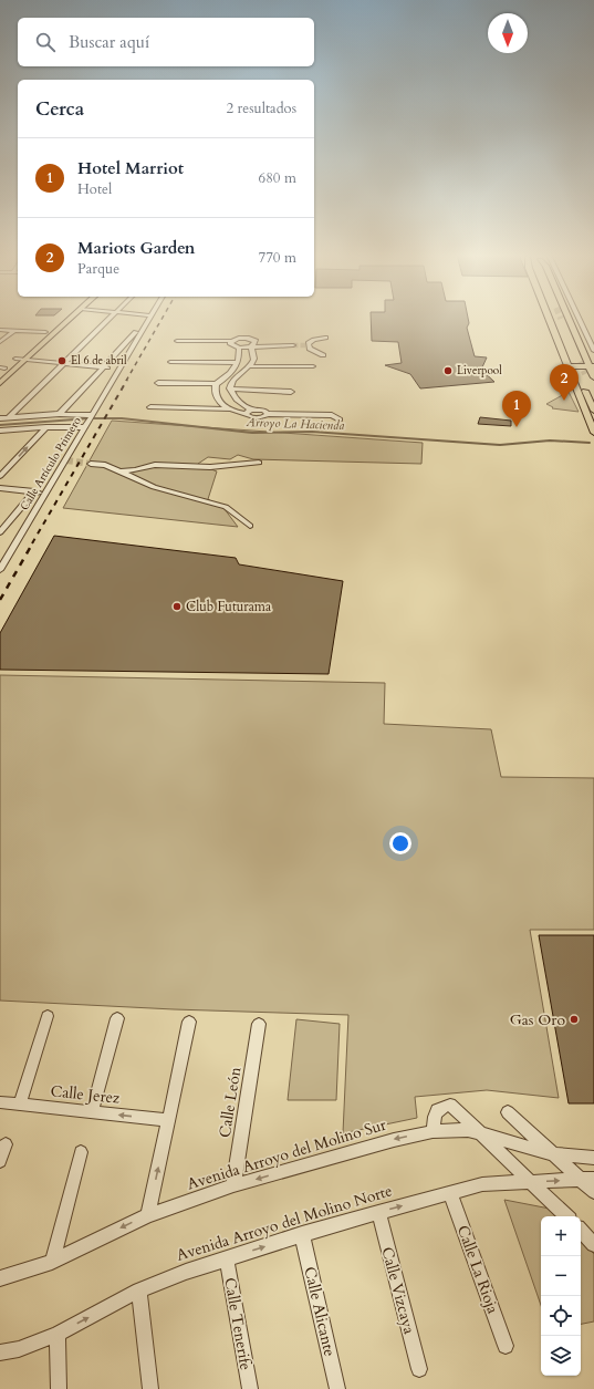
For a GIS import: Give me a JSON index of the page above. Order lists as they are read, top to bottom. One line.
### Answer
{"streets":{"street":["Calle Artículo Primero","Calle Jerez","Calle León","Avenida Arroyo del Molino Sur","Avenida Arroyo del Molino Norte","Calle La Rioja","Calle Vizcaya","Calle Alicante","Calle Tenerife"]},"crossings":[["Calle León","Avenida Arroyo del Molino Sur"],["Avenida Arroyo del Molino Norte","Calle La Rioja"],["Avenida Arroyo del Molino Norte","Calle Vizcaya"],["Avenida Arroyo del Molino Norte","Calle Alicante"],["Avenida Arroyo del Molino Norte","Calle Tenerife"]],"one_way":["Calle Jerez","Avenida Arroyo del Molino Sur","Avenida Arroyo del Molino Norte"],"water":["Arroyo La Hacienda"],"places":["El 6 de abril","Liverpool","Club Futurama","Gas Oro"],"north":"bottom","page":{"search":"Buscar aquí","heading":["Cerca","2 resultados"],"list":[{"mark":"1","name":"Hotel Marriot","note":"Hotel","value":"680 m"},{"mark":"2","name":"Mariots Garden","note":"Parque","value":"770 m"}],"pins":["2","1"],"map_buttons":["+","−"]}}
